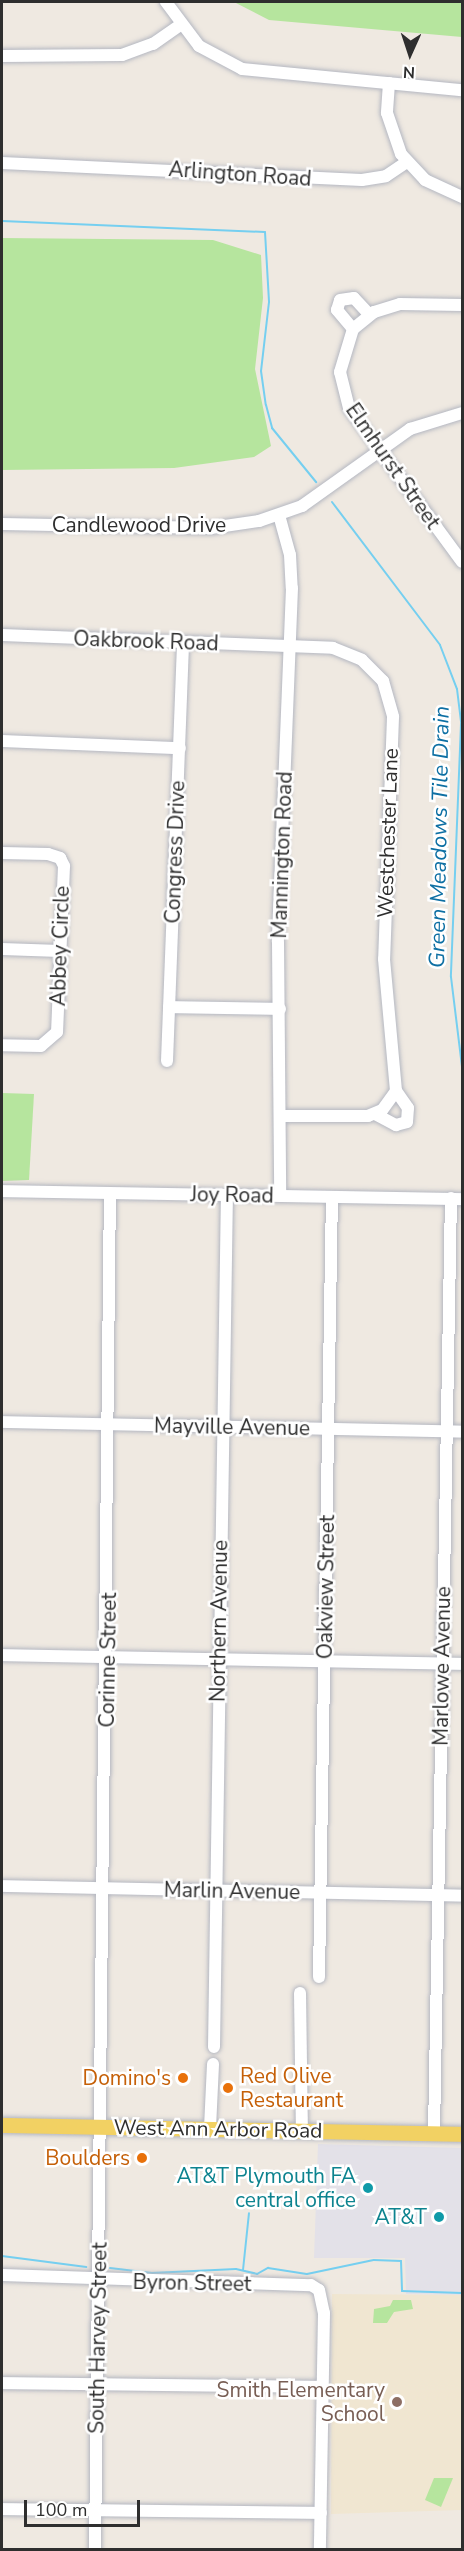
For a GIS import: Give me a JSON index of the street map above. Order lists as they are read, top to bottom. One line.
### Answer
{"streets":{"main road":["West Ann Arbor Road"],"street":["Arlington Road","Elmhurst Street","Candlewood Drive","Oakbrook Road","Westchester Lane","Congress Drive","Mannington Road","Abbey Circle","Joy Road","Mayville Avenue","Oakview Street","Northern Avenue","Corinne Street","Marlowe Avenue","Marlin Avenue","Byron Street","South Harvey Street"]},"crossings":[["Elmhurst Street","Candlewood Drive"],["Candlewood Drive","Mannington Road"],["Oakbrook Road","Westchester Lane"],["Oakbrook Road","Congress Drive"],["Oakbrook Road","Mannington Road"],["Westchester Lane","Mannington Road"],["Mannington Road","Joy Road"],["Joy Road","Oakview Street"],["Joy Road","Northern Avenue"],["Joy Road","Corinne Street"],["Joy Road","Marlowe Avenue"],["Mayville Avenue","Oakview Street"],["Mayville Avenue","Northern Avenue"],["Mayville Avenue","Corinne Street"],["Mayville Avenue","Marlowe Avenue"],["Oakview Street","Marlin Avenue"],["Northern Avenue","Marlin Avenue"],["Corinne Street","Marlin Avenue"],["Corinne Street","West Ann Arbor Road"],["Corinne Street","South Harvey Street"],["Marlowe Avenue","Marlin Avenue"],["Marlowe Avenue","West Ann Arbor Road"],["West Ann Arbor Road","South Harvey Street"],["Byron Street","South Harvey Street"]],"water":["Green Meadows Tile Drain"],"places":["Domino's","Red Olive Restaurant","Boulders","AT&T Plymouth FA central office","AT&T","Smith Elementary School"],"scale_bar":"100 m","north":"bottom"}
